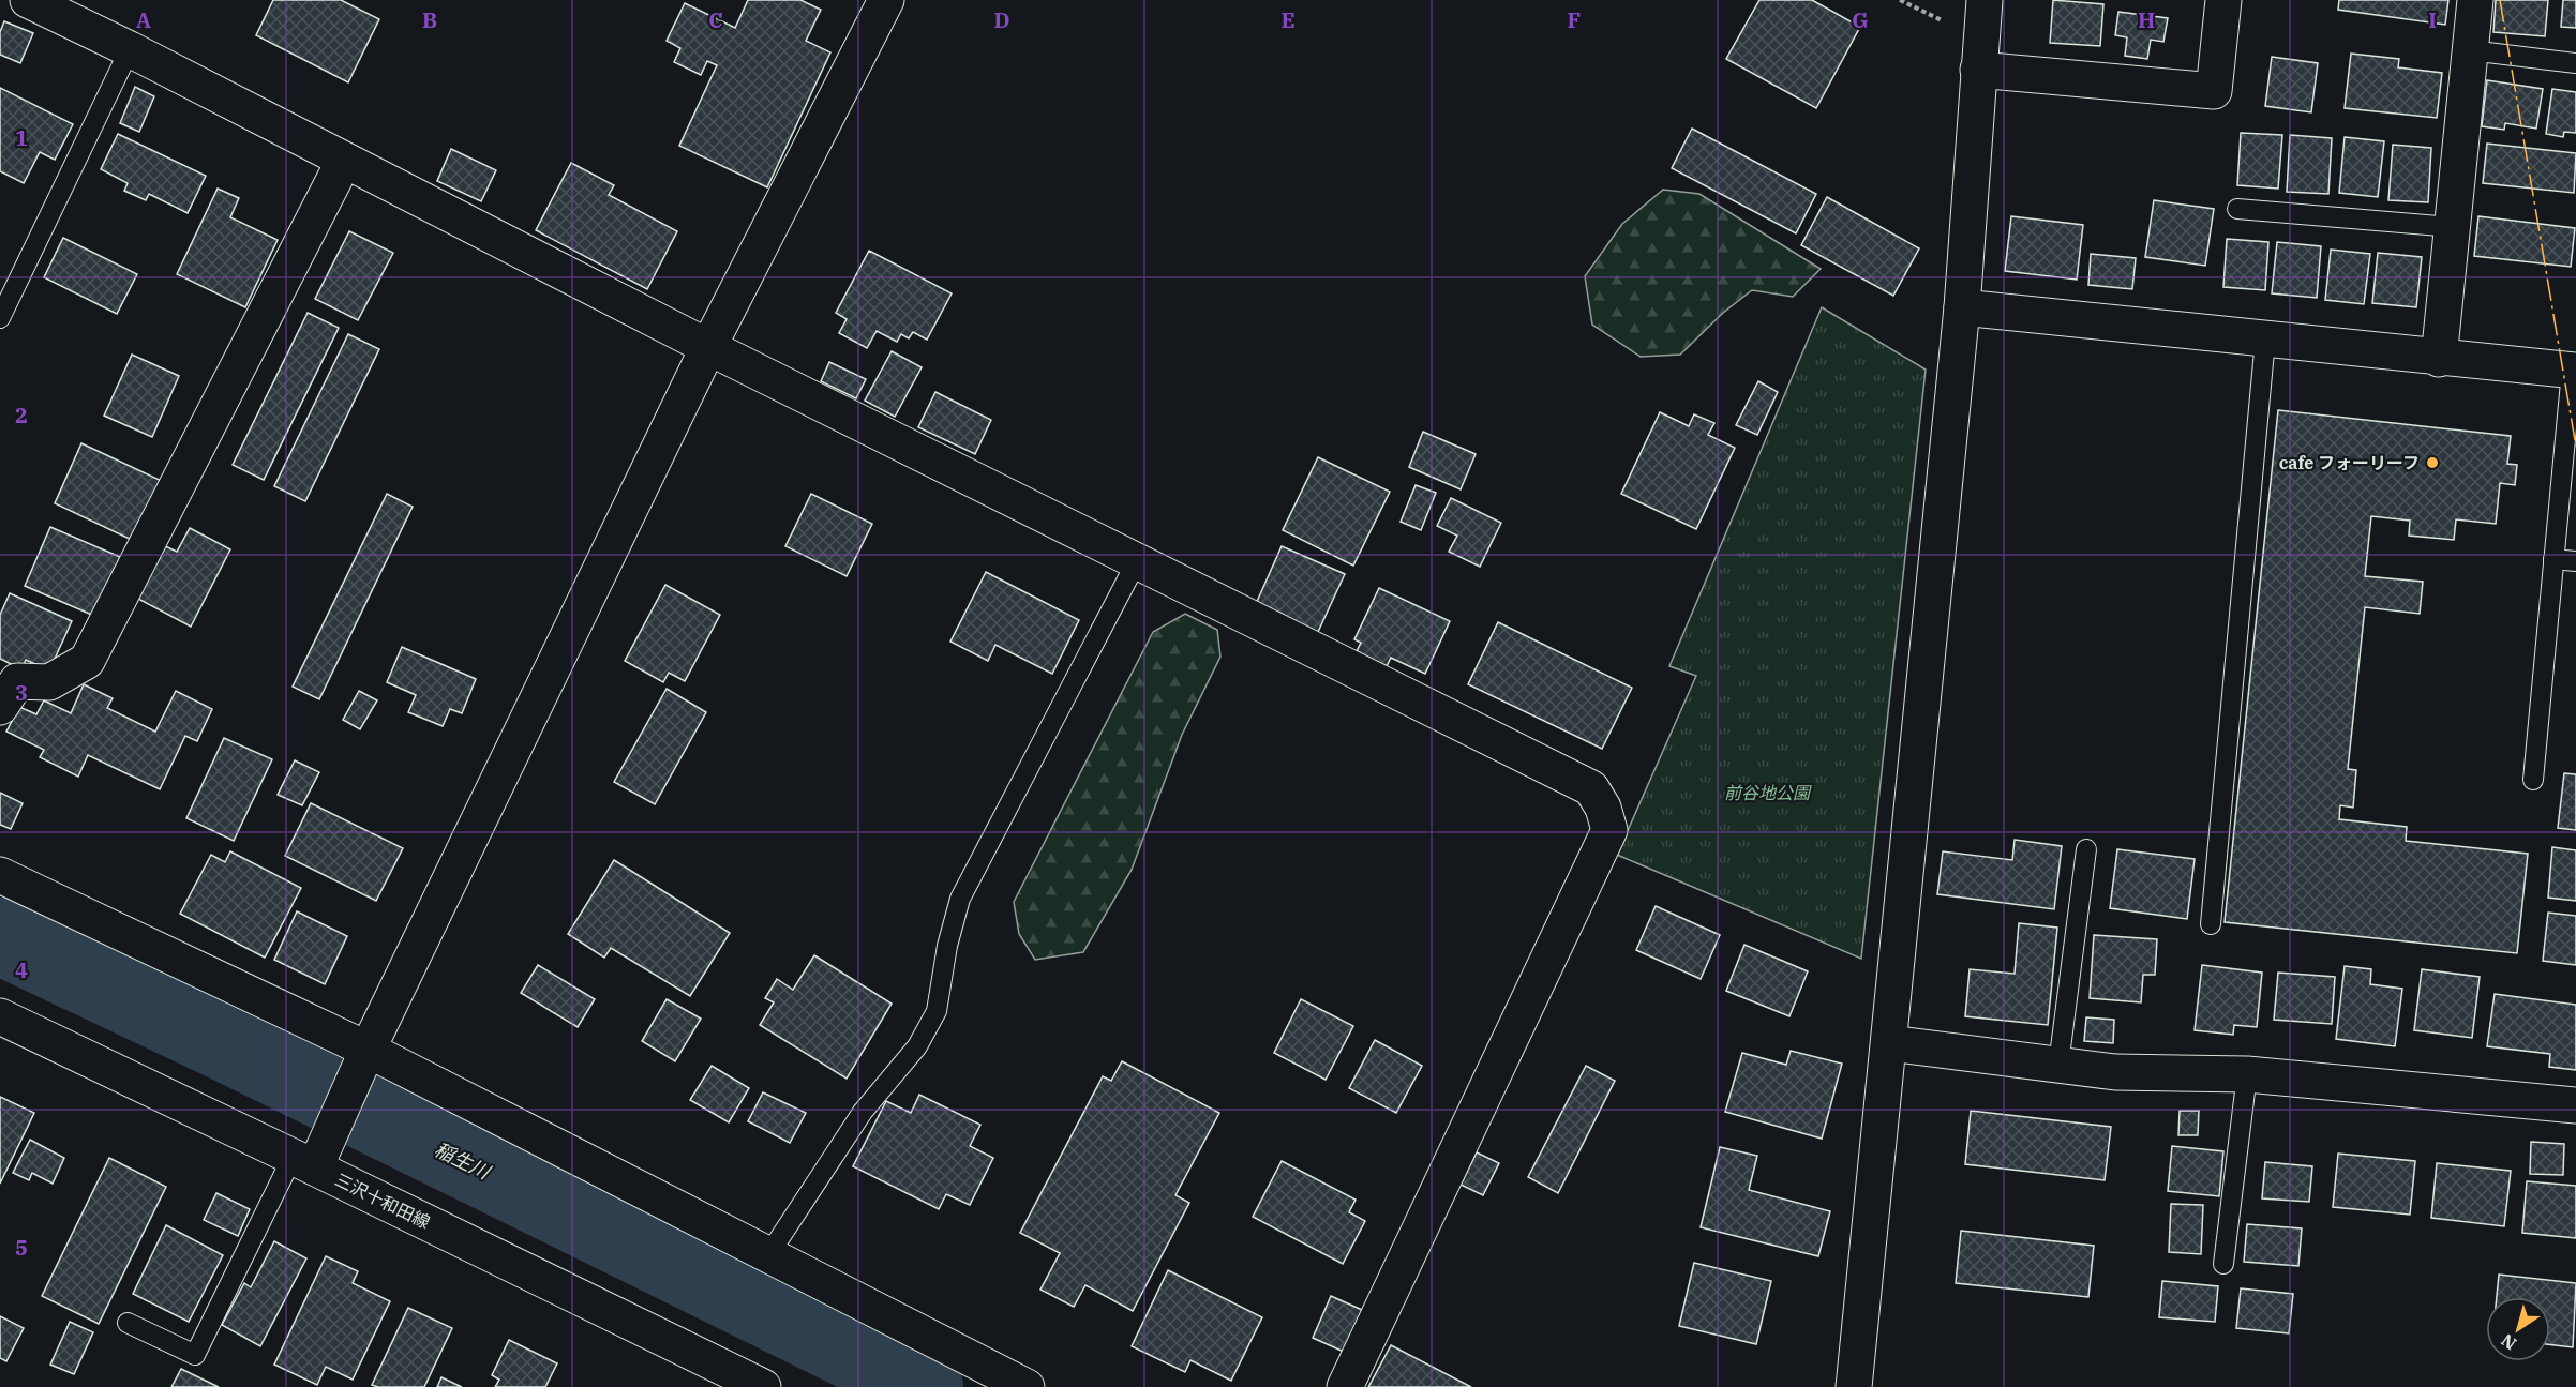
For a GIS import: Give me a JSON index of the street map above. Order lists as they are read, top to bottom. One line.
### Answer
{"streets":{"street":["三沢十和田線"]},"water":["稲生川"],"parks":["前谷地公園"],"places":["cafe フォーリーフ"],"north":"bottom left","grid":{"columns":["A","B","C","D","E","F","G","H","I"],"rows":["1","2","3","4","5"]}}
